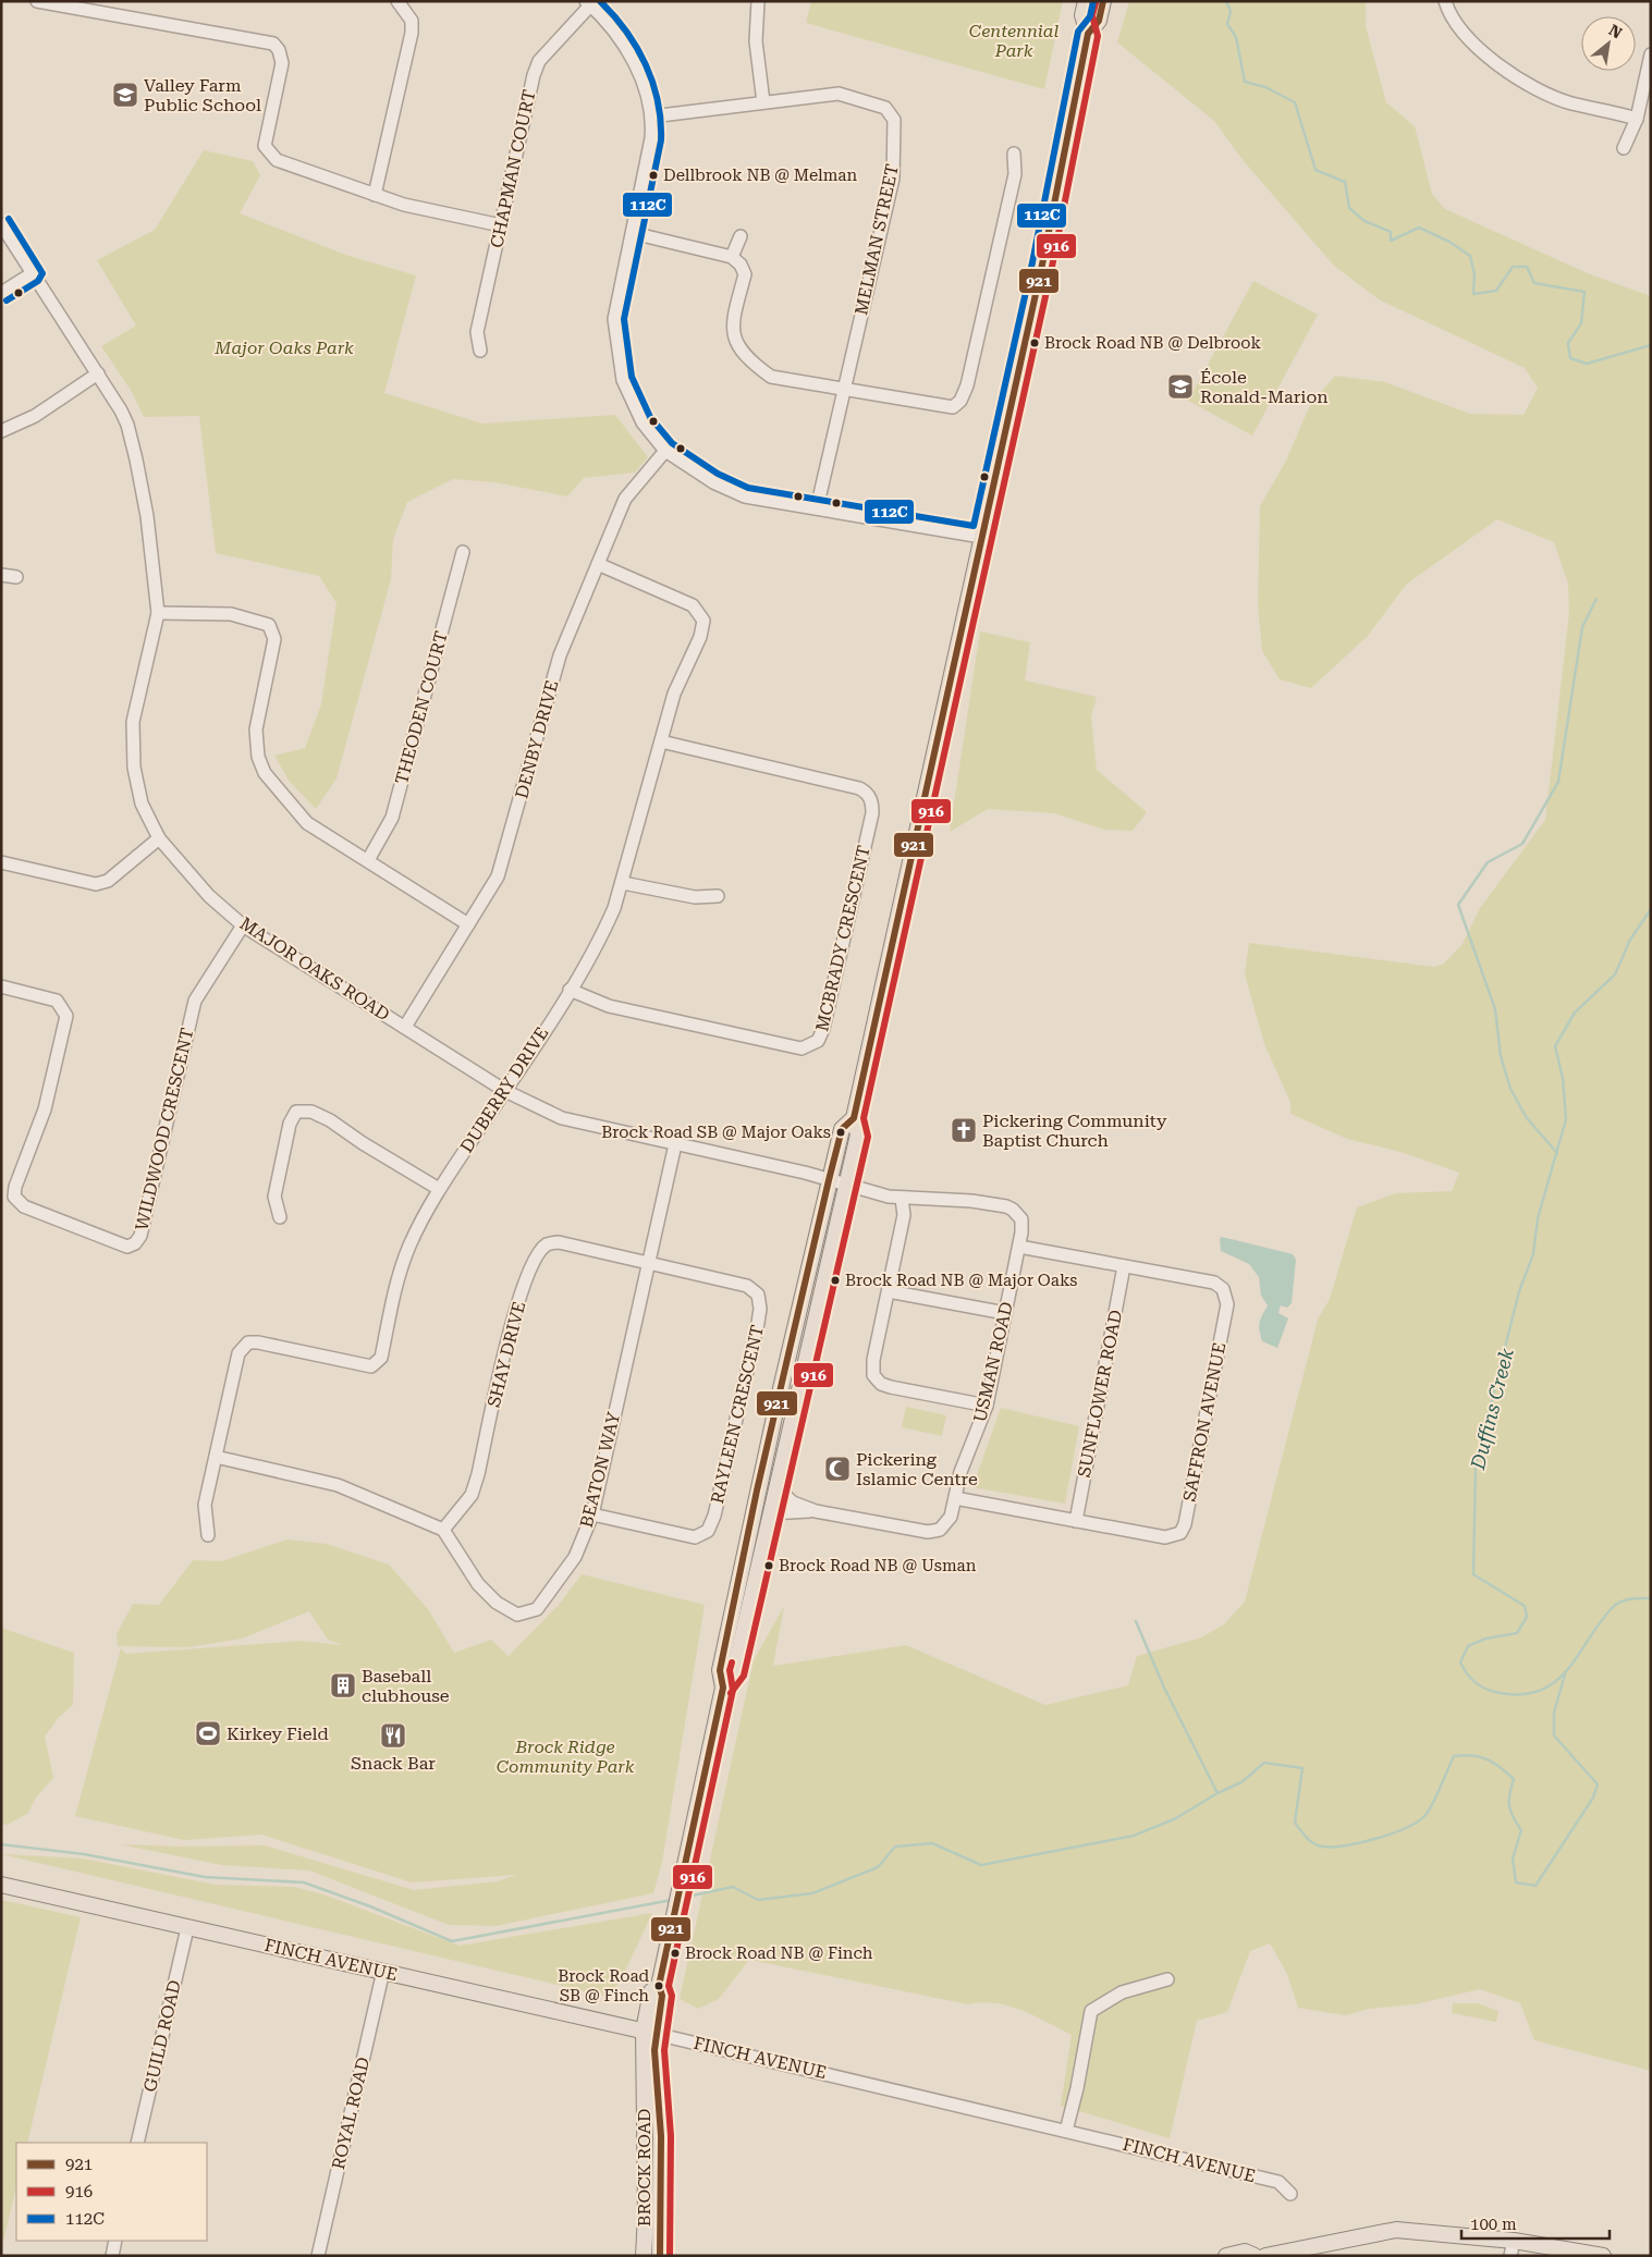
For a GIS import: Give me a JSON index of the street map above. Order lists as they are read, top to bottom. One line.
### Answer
{"streets":{"main road":["FINCH AVENUE","BROCK ROAD"],"street":["CHAPMAN COURT","MELMAN STREET","THEODEN COURT","DENBY DRIVE","MCBRADY CRESCENT","MAJOR OAKS ROAD","DUBERRY DRIVE","WILDWOOD CRESCENT","SHAY DRIVE","USMAN ROAD","SUNFLOWER ROAD","RAYLEEN CRESCENT","SAFFRON AVENUE","BEATON WAY","GUILD ROAD","ROYAL ROAD"]},"crossings":[["DENBY DRIVE","MAJOR OAKS ROAD"],["DENBY DRIVE","DUBERRY DRIVE"],["MCBRADY CRESCENT","DUBERRY DRIVE"],["MAJOR OAKS ROAD","DUBERRY DRIVE"],["MAJOR OAKS ROAD","WILDWOOD CRESCENT"],["MAJOR OAKS ROAD","USMAN ROAD"],["MAJOR OAKS ROAD","BEATON WAY"],["MAJOR OAKS ROAD","BROCK ROAD"],["SHAY DRIVE","RAYLEEN CRESCENT"],["SHAY DRIVE","BEATON WAY"],["USMAN ROAD","SAFFRON AVENUE"],["USMAN ROAD","BROCK ROAD"],["SUNFLOWER ROAD","SAFFRON AVENUE"],["RAYLEEN CRESCENT","BEATON WAY"],["FINCH AVENUE","GUILD ROAD"],["FINCH AVENUE","ROYAL ROAD"],["FINCH AVENUE","BROCK ROAD"]],"water":["Duffins Creek"],"parks":["Centennial Park","Major Oaks Park","Brock Ridge Community Park"],"places":{"school or university":["Valley Farm Public School","École Ronald-Marion"],"other":["Dellbrook NB @ Melman","Brock Road NB @ Delbrook","Brock Road SB @ Major Oaks","Brock Road NB @ Major Oaks","Brock Road NB @ Usman","Brock Road NB @ Finch","Brock Road SB @ Finch"],"church":["Pickering Community Baptist Church"],"mosque":["Pickering Islamic Centre"],"building":["Baseball clubhouse"],"sports":["Kirkey Field"],"restaurant":["Snack Bar"]},"lines":["transit line 921","transit line 112C","transit line 916"],"legend":["921","916","112C"],"scale_bar":"100 m","north":"top right"}
